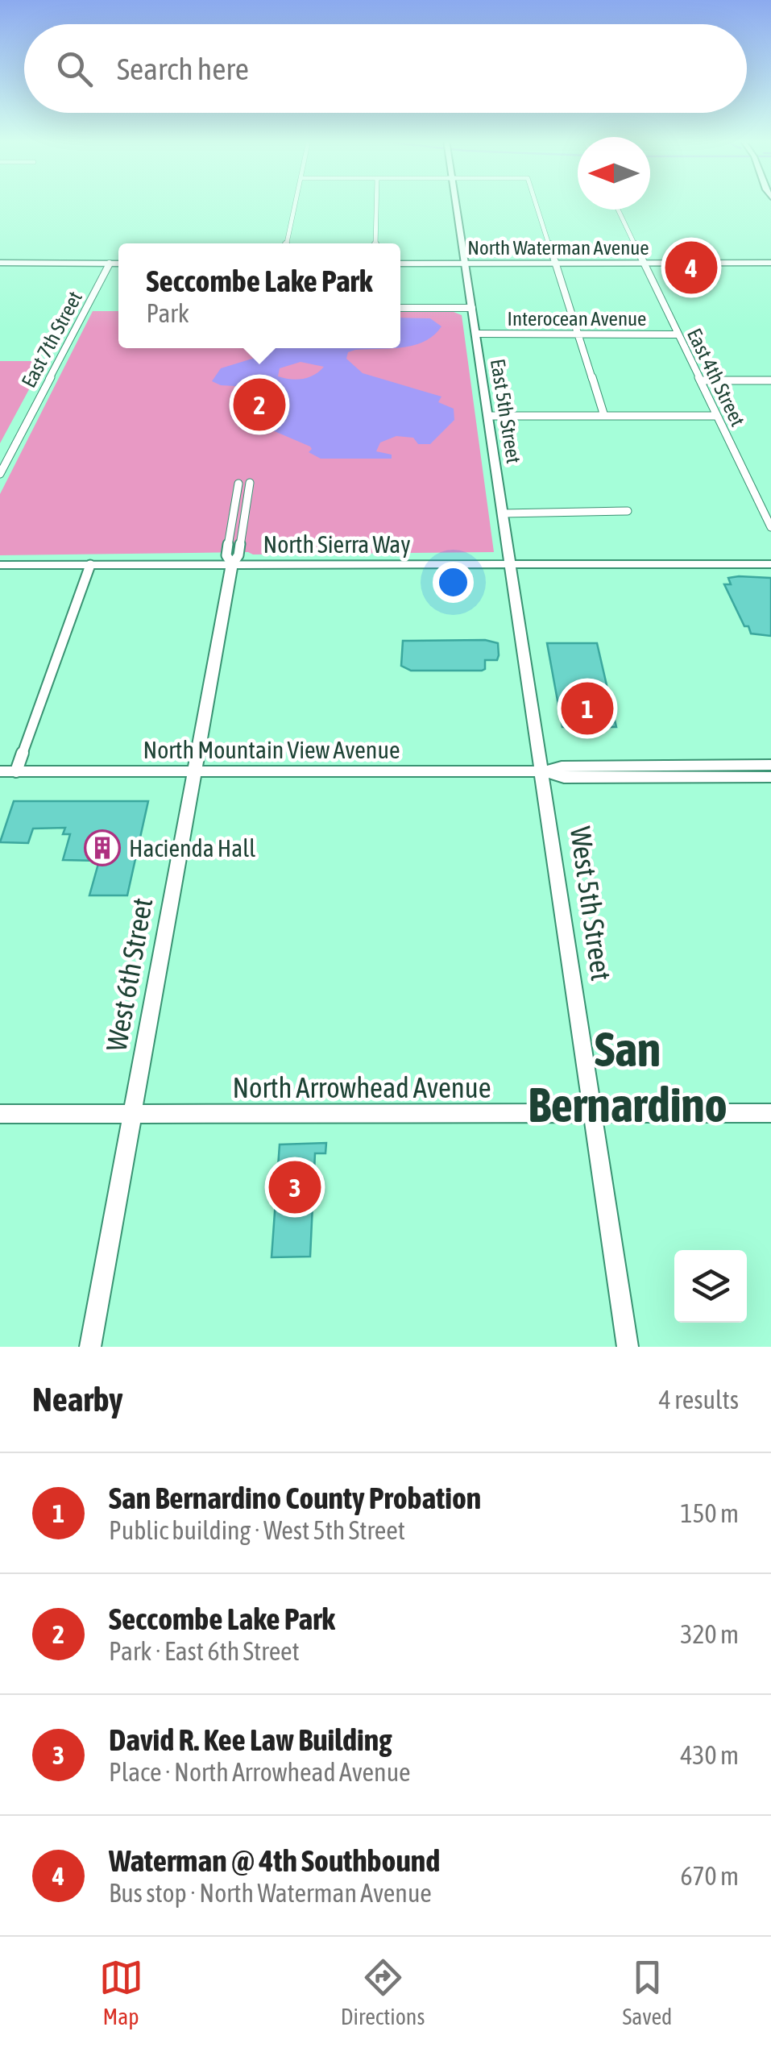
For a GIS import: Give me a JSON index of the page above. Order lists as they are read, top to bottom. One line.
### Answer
{"streets":{"main road":["North Waterman Avenue"],"street":["Interocean Avenue","East 7th Street","East 4th Street","East 5th Street","North Sierra Way","North Mountain View Avenue","West 5th Street","West 6th Street","North Arrowhead Avenue"]},"crossings":[["North Waterman Avenue","East 4th Street"],["North Waterman Avenue","East 5th Street"],["Interocean Avenue","East 4th Street"],["Interocean Avenue","East 5th Street"],["East 5th Street","North Sierra Way"],["East 5th Street","West 5th Street"],["North Sierra Way","West 5th Street"],["North Sierra Way","West 6th Street"],["North Mountain View Avenue","West 5th Street"],["North Mountain View Avenue","West 6th Street"],["West 5th Street","North Arrowhead Avenue"],["West 6th Street","North Arrowhead Avenue"]],"districts":["San Bernardino"],"places":{"building":["Hacienda Hall"]},"north":"left","page":{"search":"Search here","pins":["4","2","1","3"],"popup":["Seccombe Lake Park","Park"],"heading":["Nearby","4 results"],"list":[{"mark":"1","name":"San Bernardino County Probation","note":"Public building · West 5th Street","value":"150 m"},{"mark":"2","name":"Seccombe Lake Park","note":"Park · East 6th Street","value":"320 m"},{"mark":"3","name":"David R. Kee Law Building","note":"Place · North Arrowhead Avenue","value":"430 m"},{"mark":"4","name":"Waterman @ 4th Southbound","note":"Bus stop · North Waterman Avenue","value":"670 m"}],"nav":["Map","Directions","Saved"]}}
